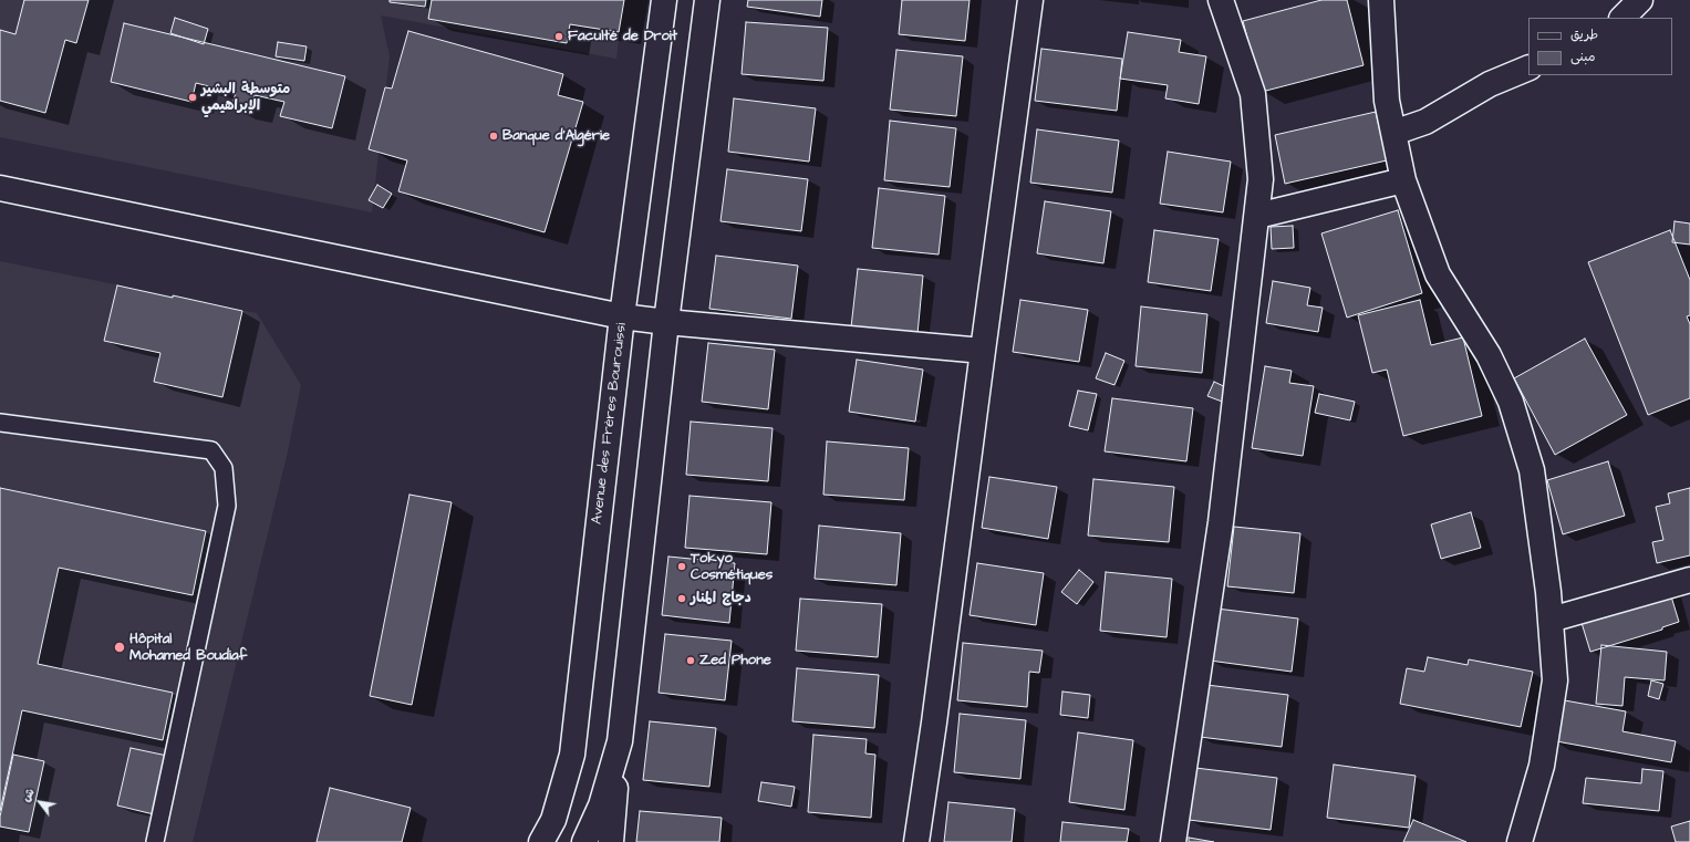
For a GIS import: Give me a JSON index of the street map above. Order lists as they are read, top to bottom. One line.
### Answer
{"streets":{"street":["Avenue des Frères Bourouissi"]},"places":["Faculté de Droit","متوسطة البشير الإبراهيمي","Banque d'Algérie","Tokyo Cosmétiques","دجاج المنار","Hôpital Mohamed Boudiaf","Zed Phone"],"legend":["طريق","مبنى"],"north":"top left"}
